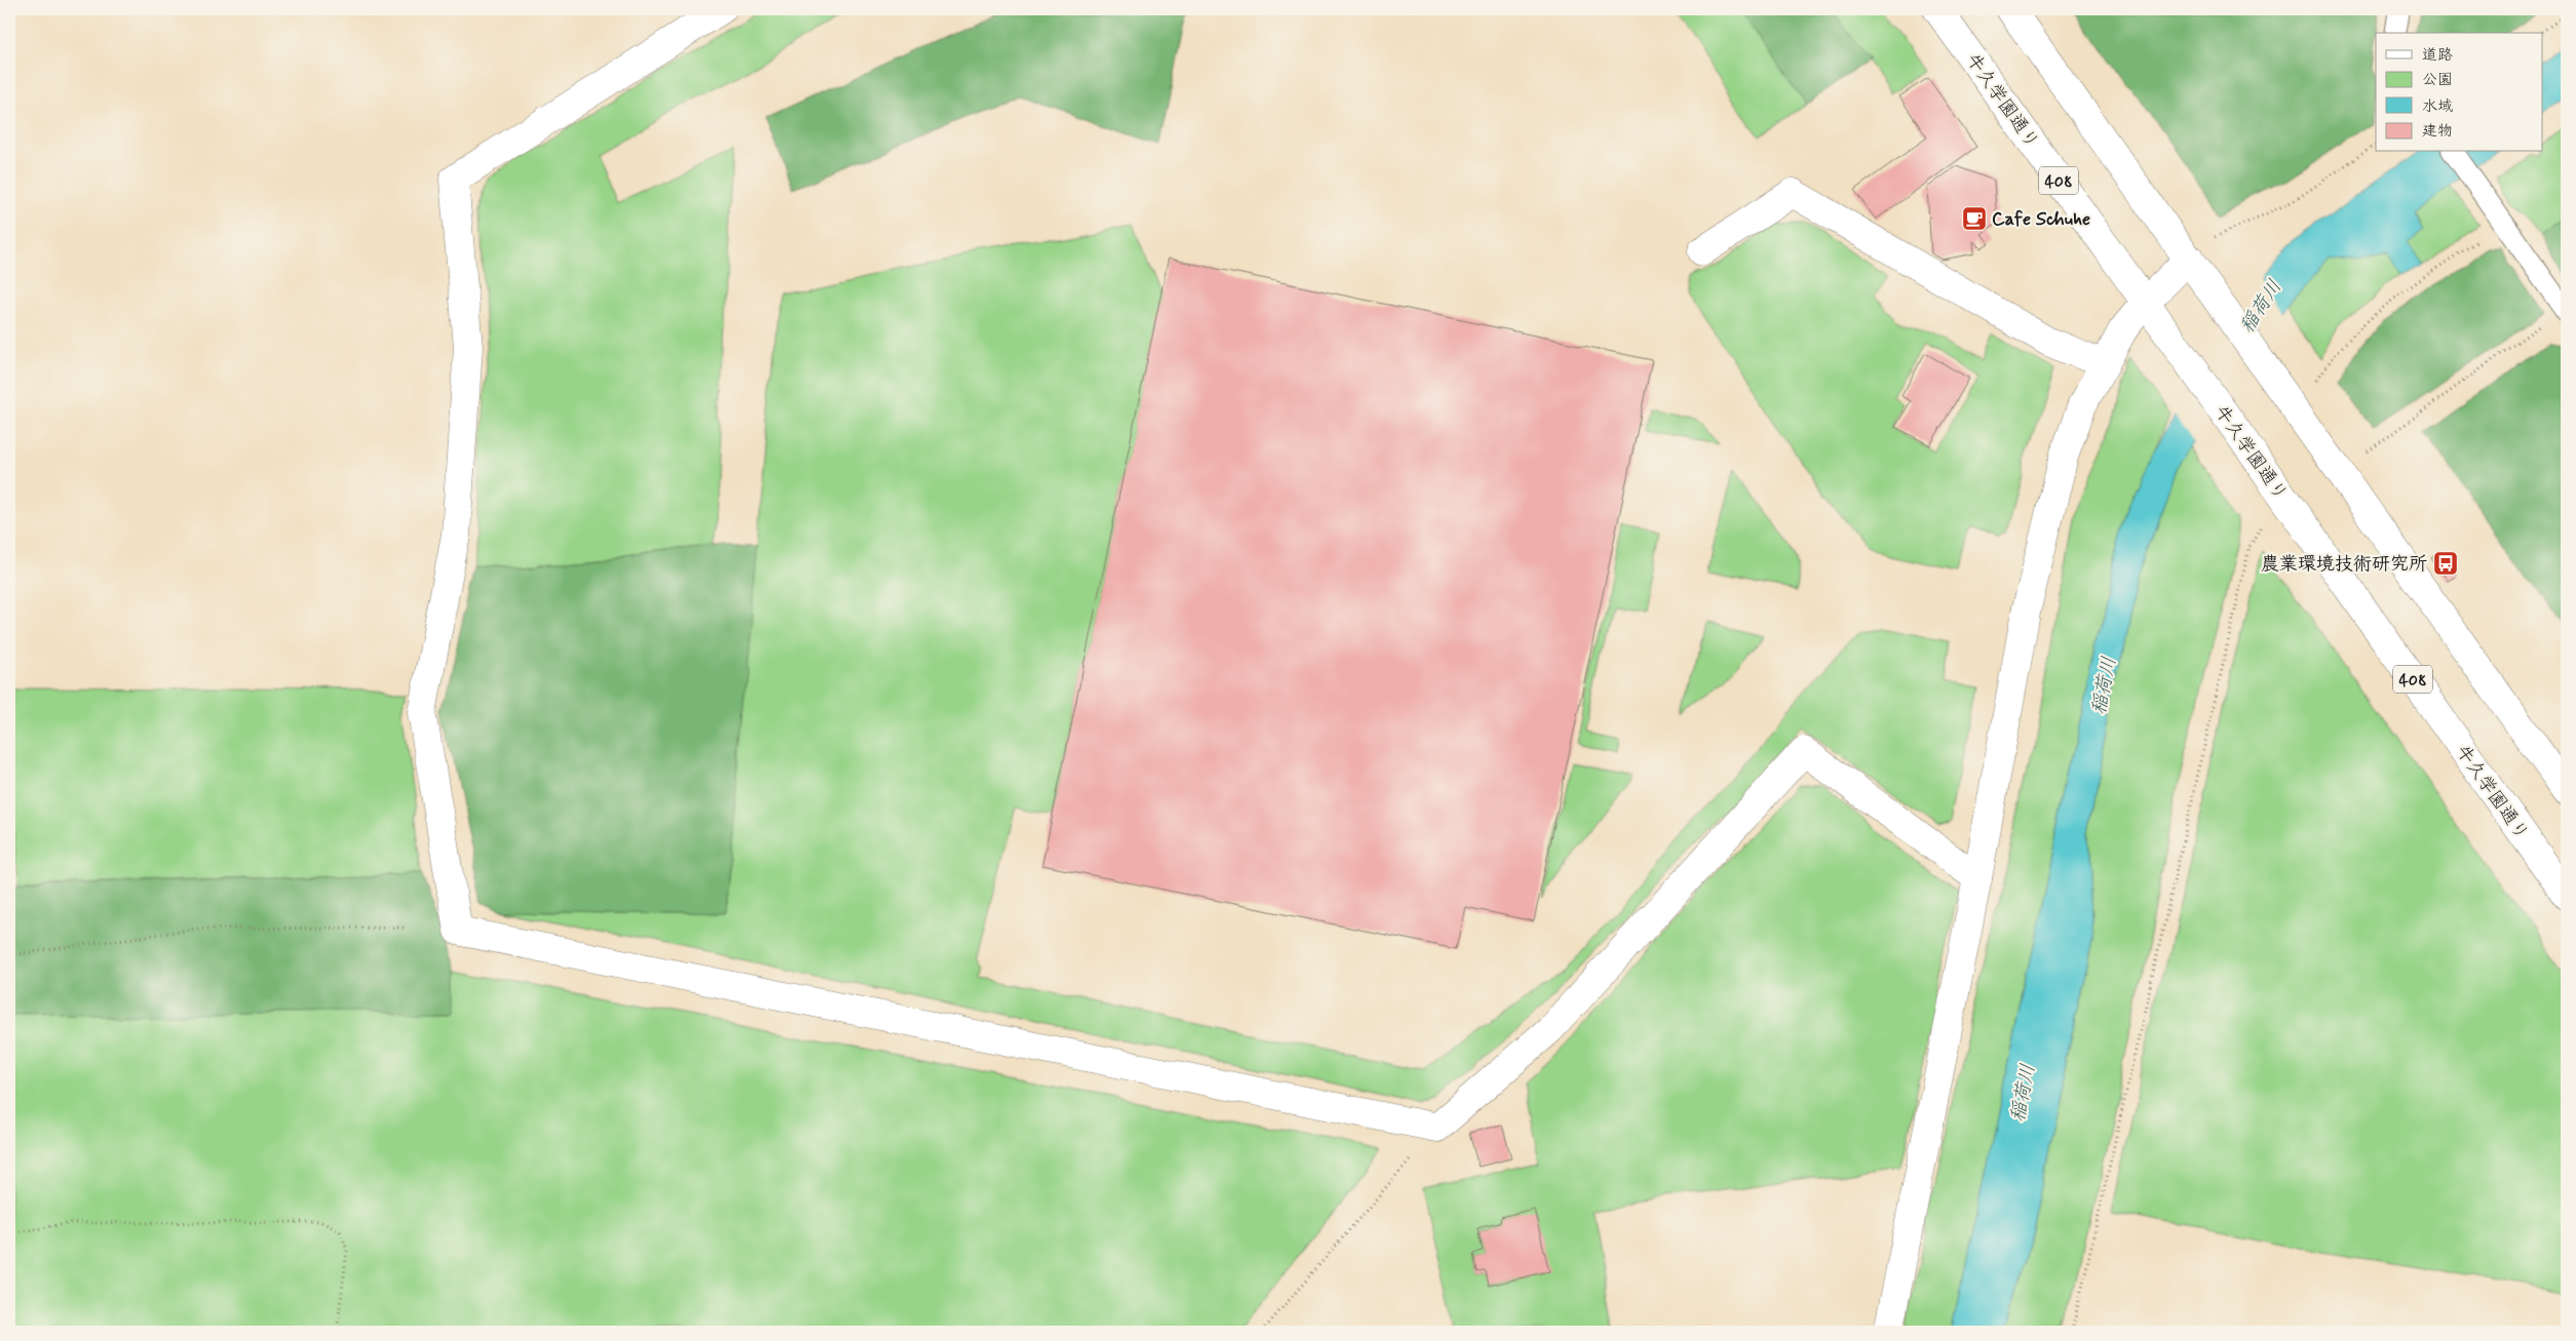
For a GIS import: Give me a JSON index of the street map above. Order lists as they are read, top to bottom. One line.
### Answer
{"streets":{"main road":["牛久学園通り","408"]},"water":["稲荷川"],"places":{"cafe":["Cafe Schuhe"],"bus stop":["農業環境技術研究所"]},"legend":["道路","公園","水域","建物"]}
